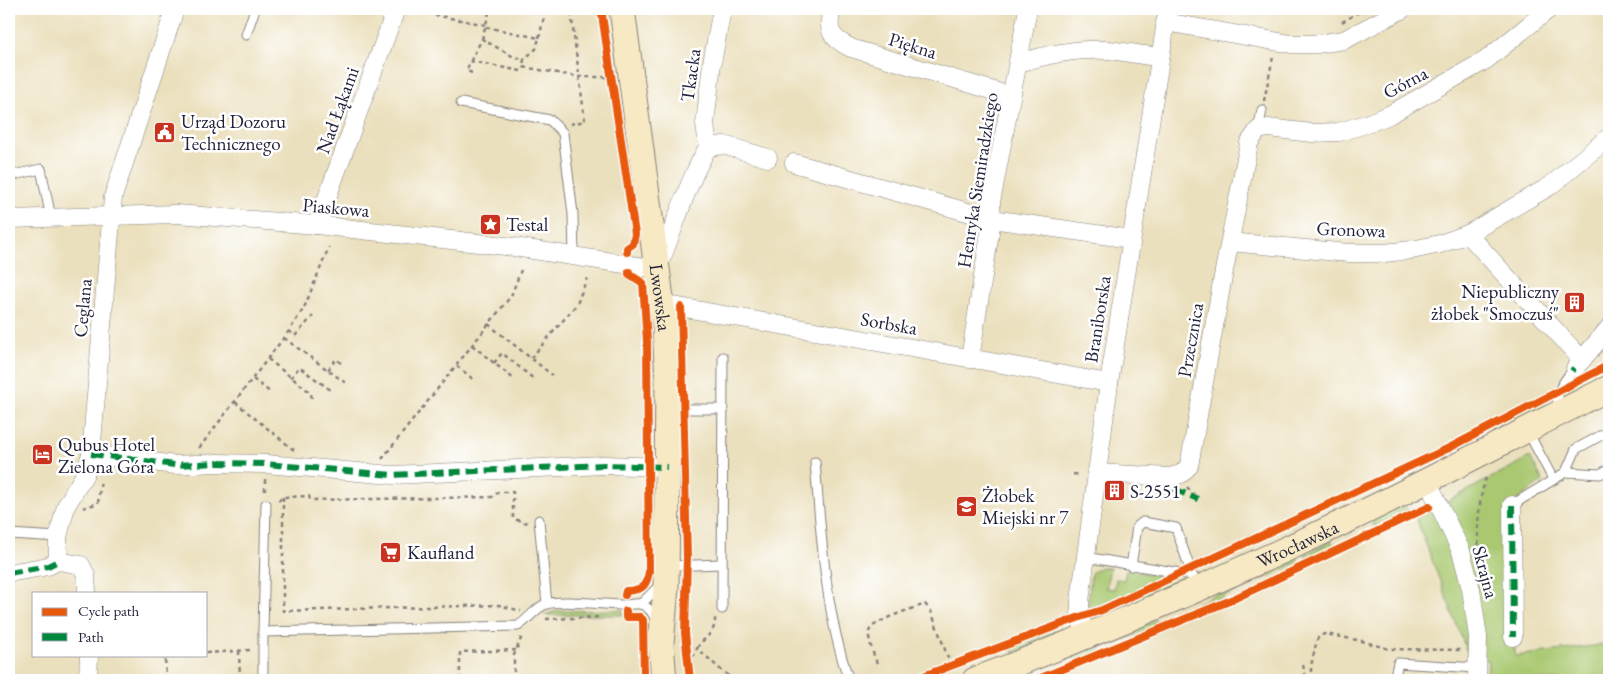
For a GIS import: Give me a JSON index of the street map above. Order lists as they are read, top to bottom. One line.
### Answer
{"streets":{"street":["Piękna","Tkacka","Górna","Nad Łąkami","Henryka Siemiradzkiego","Piaskowa","Gronowa","Lwowska","Ceglana","Braniborska","Sorbska","Przecznica","Wrocławska","Skrajna"]},"crossings":[["Piękna","Henryka Siemiradzkiego"],["Górna","Przecznica"],["Nad Łąkami","Piaskowa"],["Henryka Siemiradzkiego","Sorbska"],["Piaskowa","Lwowska"],["Piaskowa","Ceglana"],["Gronowa","Przecznica"],["Lwowska","Sorbska"],["Braniborska","Sorbska"],["Braniborska","Przecznica"],["Braniborska","Wrocławska"],["Wrocławska","Skrajna"]],"places":{"public building":["Urząd Dozoru Technicznego"],"place":["Testal"],"building":["Niepubliczny żłobek \"Smoczuś\"","S-2551"],"hotel":["Qubus Hotel Zielona Góra"],"school or university":["Żłobek Miejski nr 7"],"supermarket":["Kaufland"]},"legend":["Cycle path","Path"]}
